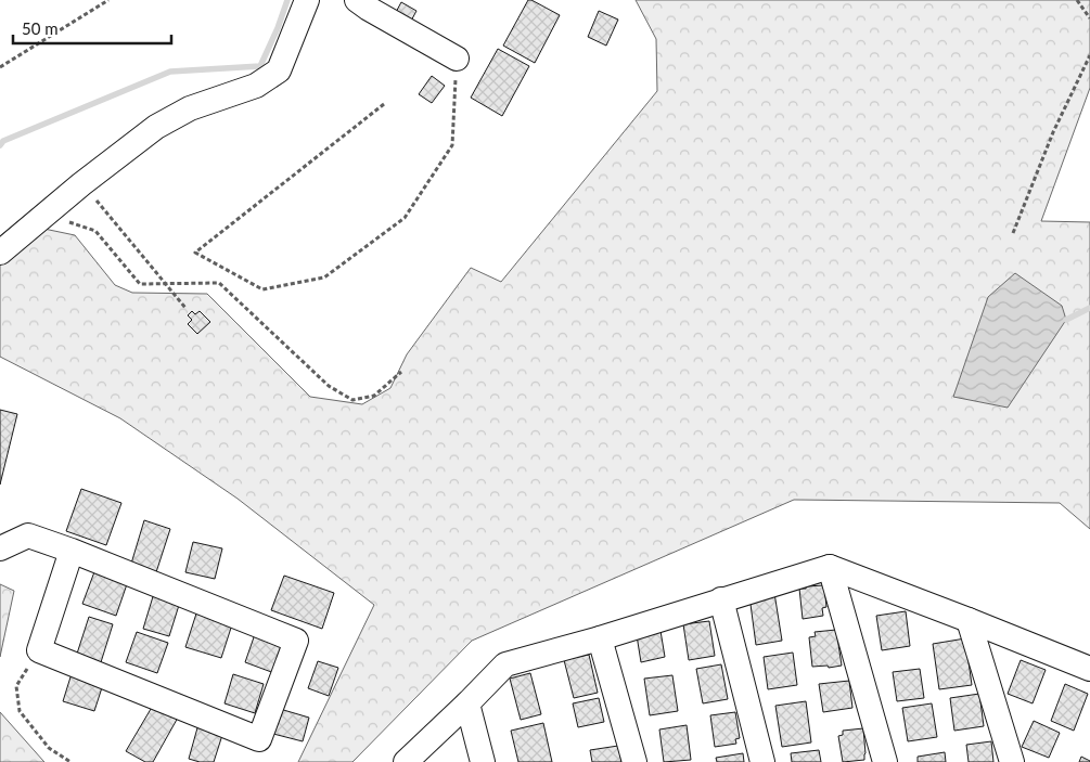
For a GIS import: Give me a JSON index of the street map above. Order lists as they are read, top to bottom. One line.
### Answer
{"scale_bar":"50 m"}
